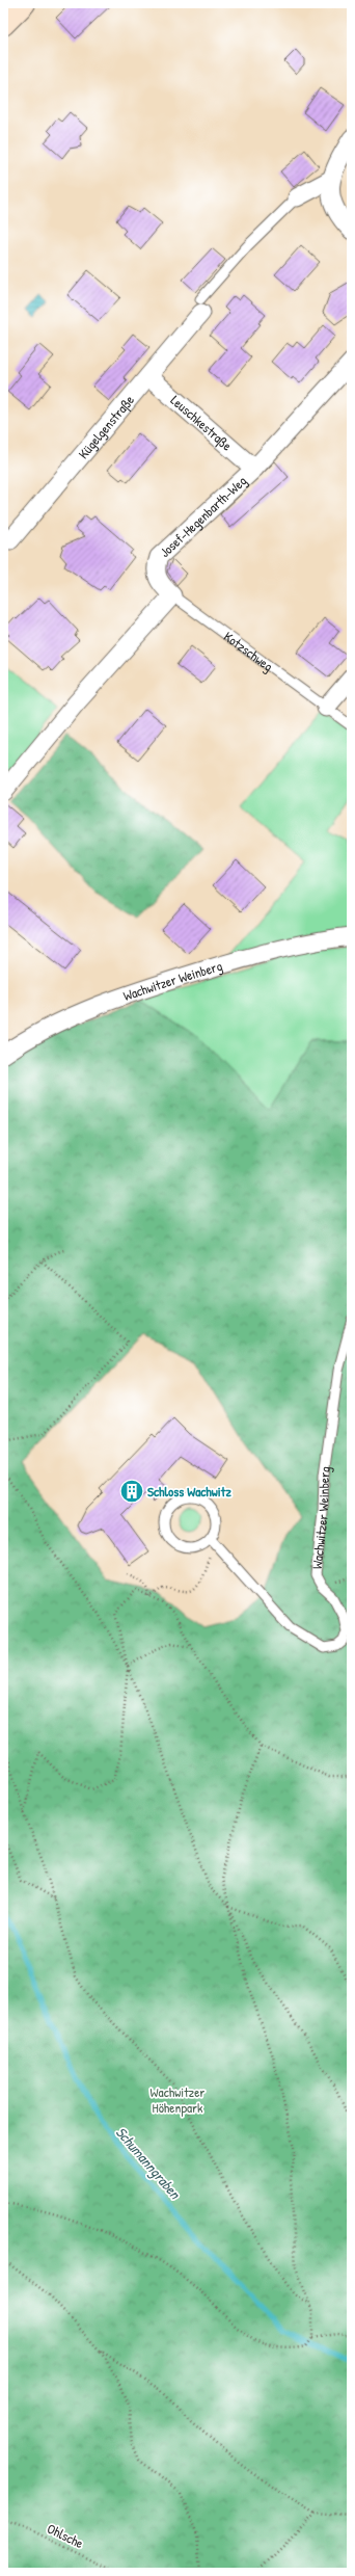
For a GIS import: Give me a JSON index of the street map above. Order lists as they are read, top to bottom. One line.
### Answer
{"streets":{"street":["Leuschkestraße","Kügelgenstraße","Josef-Hegenbarth-Weg","Wachwitzer Weinberg"],"lane":["Kotzschweg"],"path":["Ohlsche"]},"crossings":[["Leuschkestraße","Kügelgenstraße"],["Leuschkestraße","Josef-Hegenbarth-Weg"],["Josef-Hegenbarth-Weg","Kotzschweg"]],"water":["Schumanngraben"],"parks":["Wachwitzer Höhenpark"],"places":{"building":["Schloss Wachwitz"]}}
